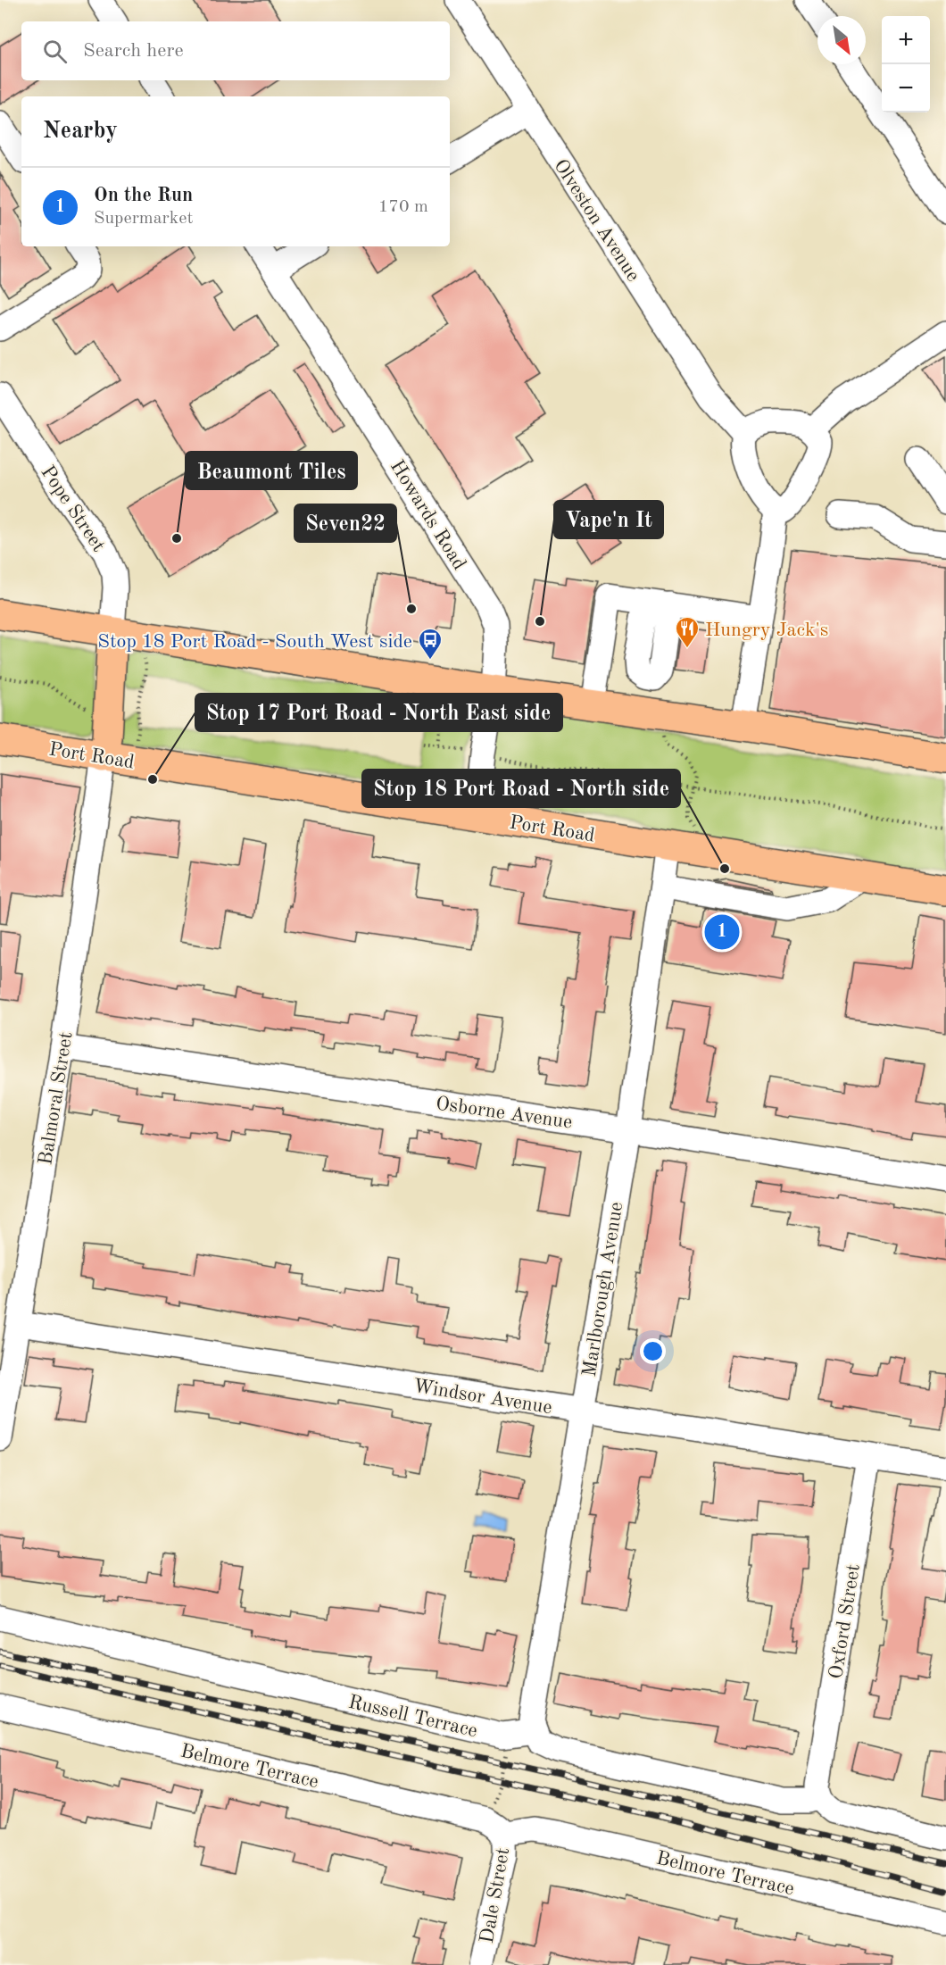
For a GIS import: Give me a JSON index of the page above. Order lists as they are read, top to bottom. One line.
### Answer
{"streets":{"highway":["Port Road"],"street":["Olveston Avenue","Pope Street","Howards Road","Balmoral Street","Osborne Avenue","Marlborough Avenue","Windsor Avenue","Oxford Street","Russell Terrace","Belmore Terrace","Dale Street"]},"crossings":[["Howards Road","Port Road"],["Port Road","Balmoral Street"],["Port Road","Marlborough Avenue"],["Balmoral Street","Osborne Avenue"],["Balmoral Street","Windsor Avenue"],["Osborne Avenue","Marlborough Avenue"],["Marlborough Avenue","Windsor Avenue"],["Marlborough Avenue","Russell Terrace"],["Windsor Avenue","Oxford Street"],["Belmore Terrace","Dale Street"]],"places":{"other":["Beaumont Tiles","Seven22","Vape'n It","Stop 17 Port Road - North East side","Stop 18 Port Road - North side"],"restaurant":["Hungry Jack's"],"bus stop":["Stop 18 Port Road - South West side"]},"north":"bottom right","page":{"map_buttons":["+","−"],"search":"Search here","heading":"Nearby","list":[{"mark":"1","name":"On the Run","note":"Supermarket","value":"170 m"}],"pins":"1"}}
